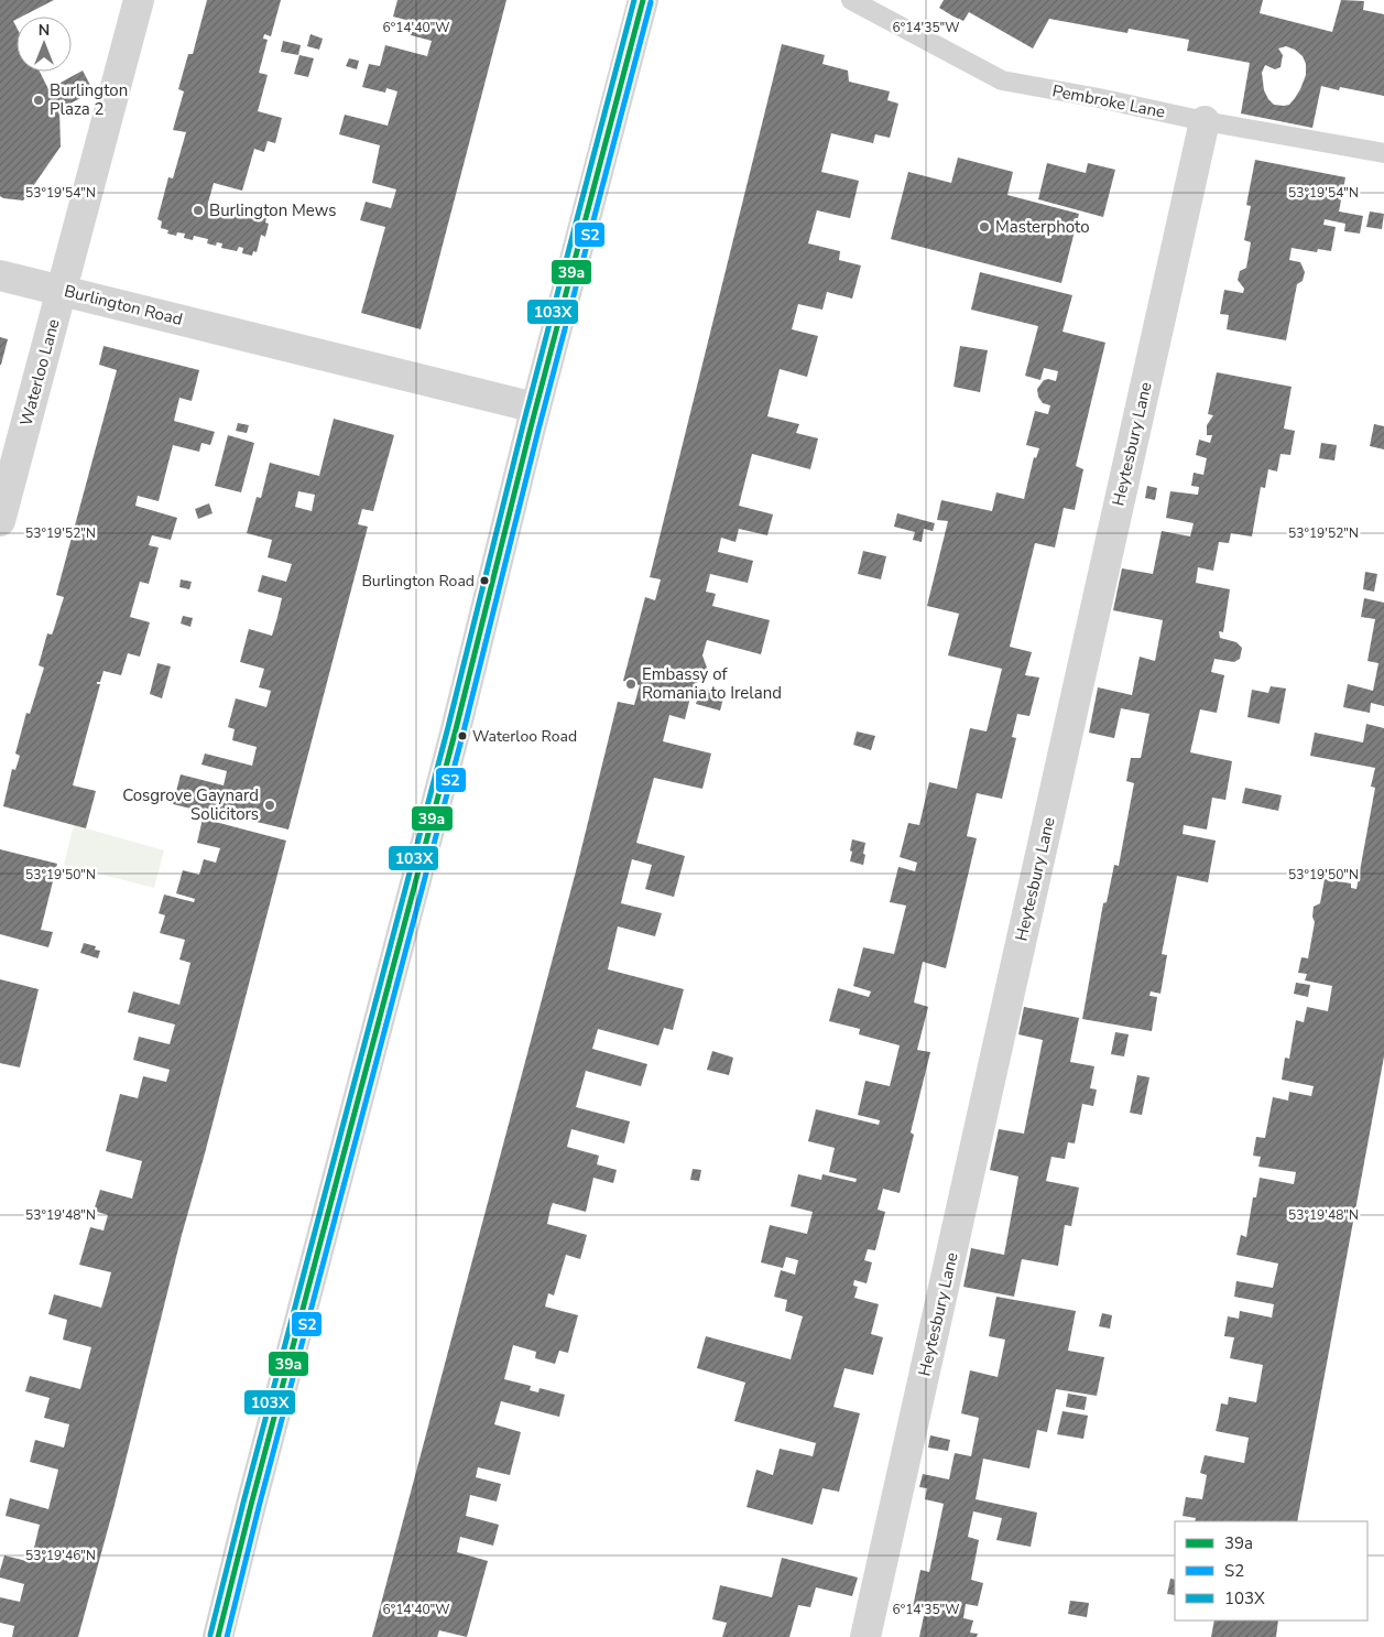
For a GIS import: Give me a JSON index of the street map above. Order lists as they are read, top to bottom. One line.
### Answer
{"streets":{"street":["Burlington Road","Waterloo Lane","Heytesbury Lane"],"lane":["Pembroke Lane"]},"crossings":[["Pembroke Lane","Heytesbury Lane"],["Burlington Road","Waterloo Lane"]],"places":["Burlington Plaza 2","Burlington Mews","Masterphoto","Burlington Road","Embassy of Romania to Ireland","Waterloo Road","Cosgrove Gaynard Solicitors"],"lines":["transit line 39a","transit line 103X","transit line S2"],"legend":["39a","S2","103X"],"north":"top","coordinates":["6°14'40\"W","6°14'35\"W","53°19'54\"N","53°19'52\"N","53°19'50\"N","53°19'48\"N","53°19'46\"N"]}
